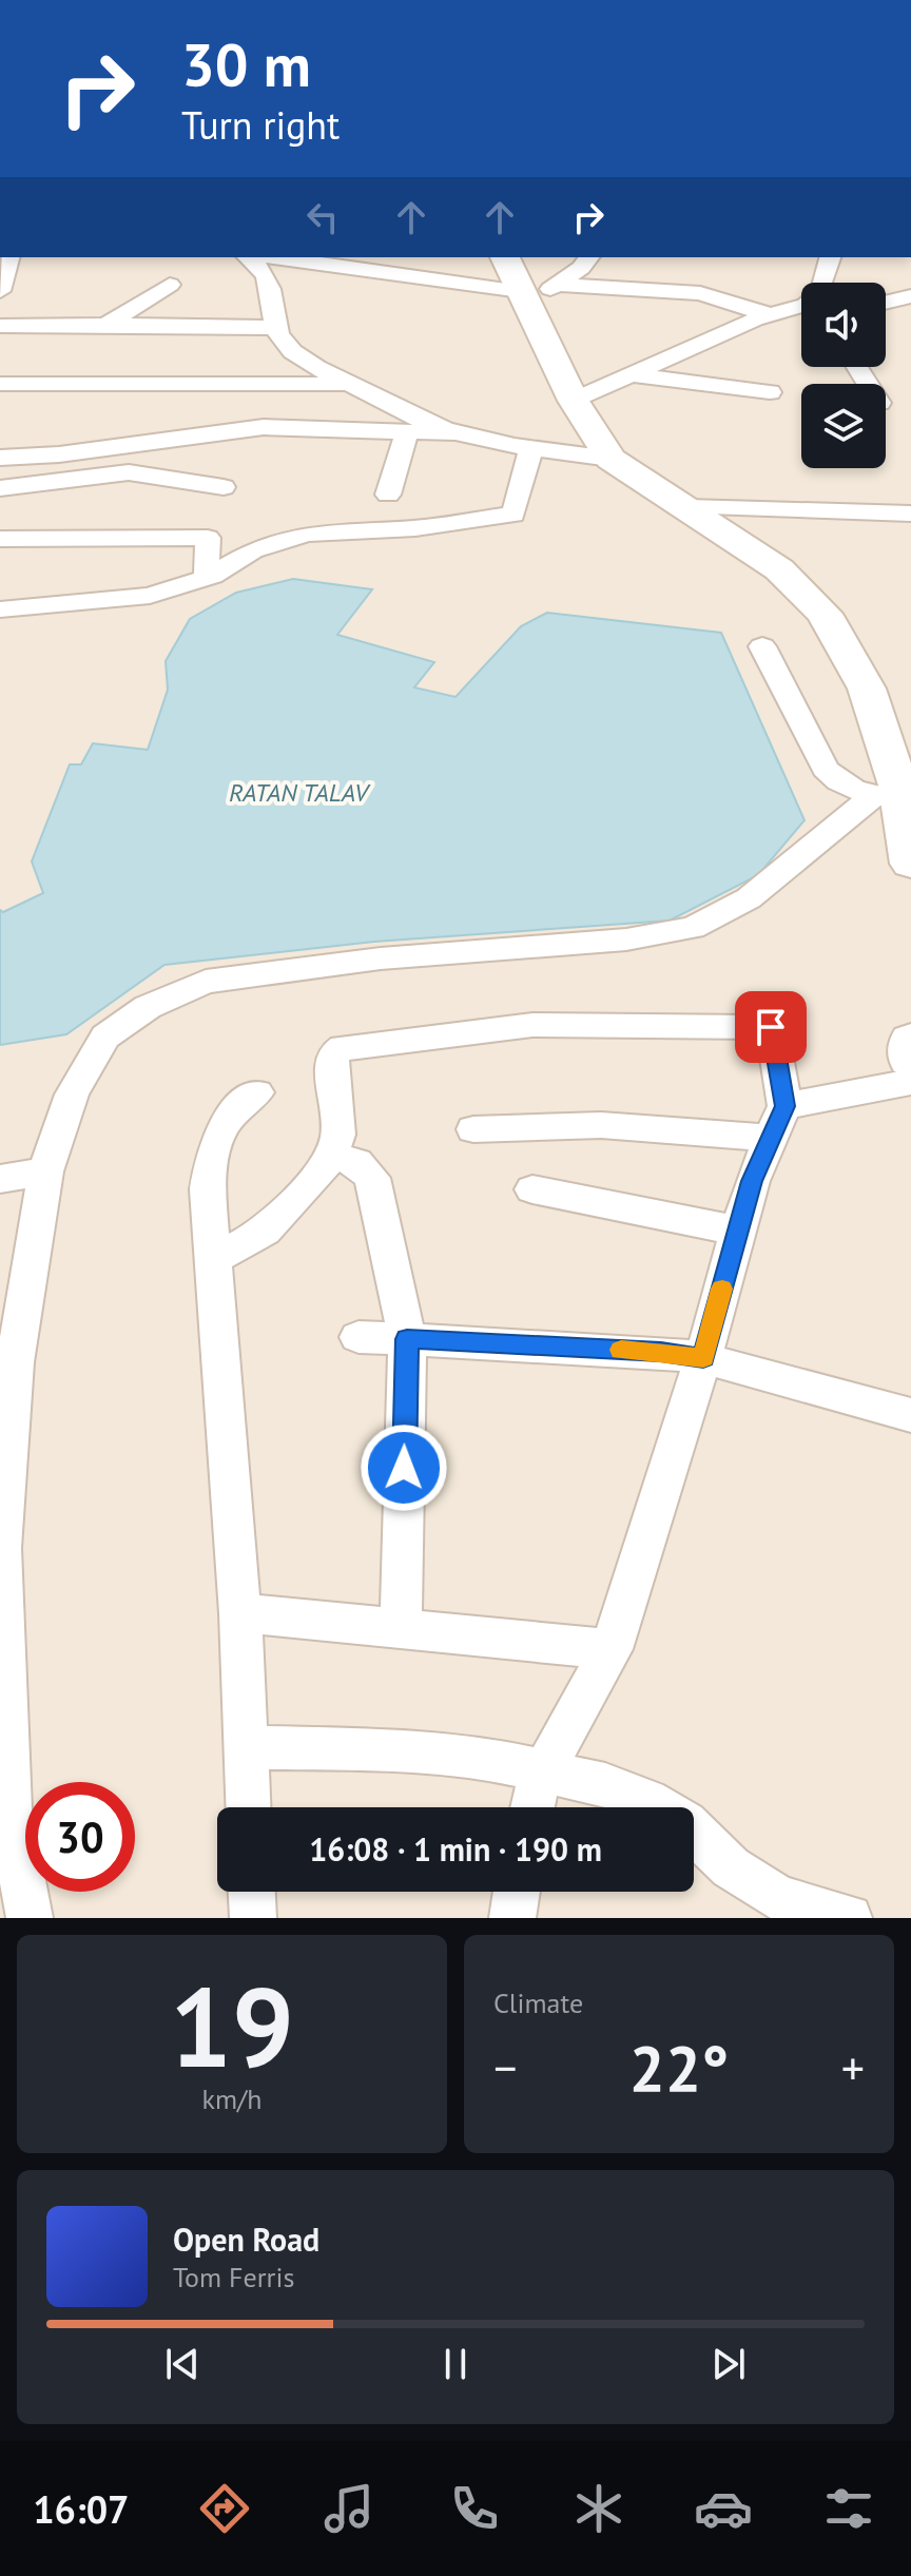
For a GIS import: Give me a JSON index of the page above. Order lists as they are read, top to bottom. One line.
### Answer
{"water":["RATAN TALAV"],"page":{"turn":["30 m","Turn right"],"limit":"30","trip":"16:08 · 1 min · 190 m","tile":[["19","km/h"],"Climate"],"heat":["−","22°","+"],"song":["Open Road","Tom Ferris"],"tabs":"16:07"}}
